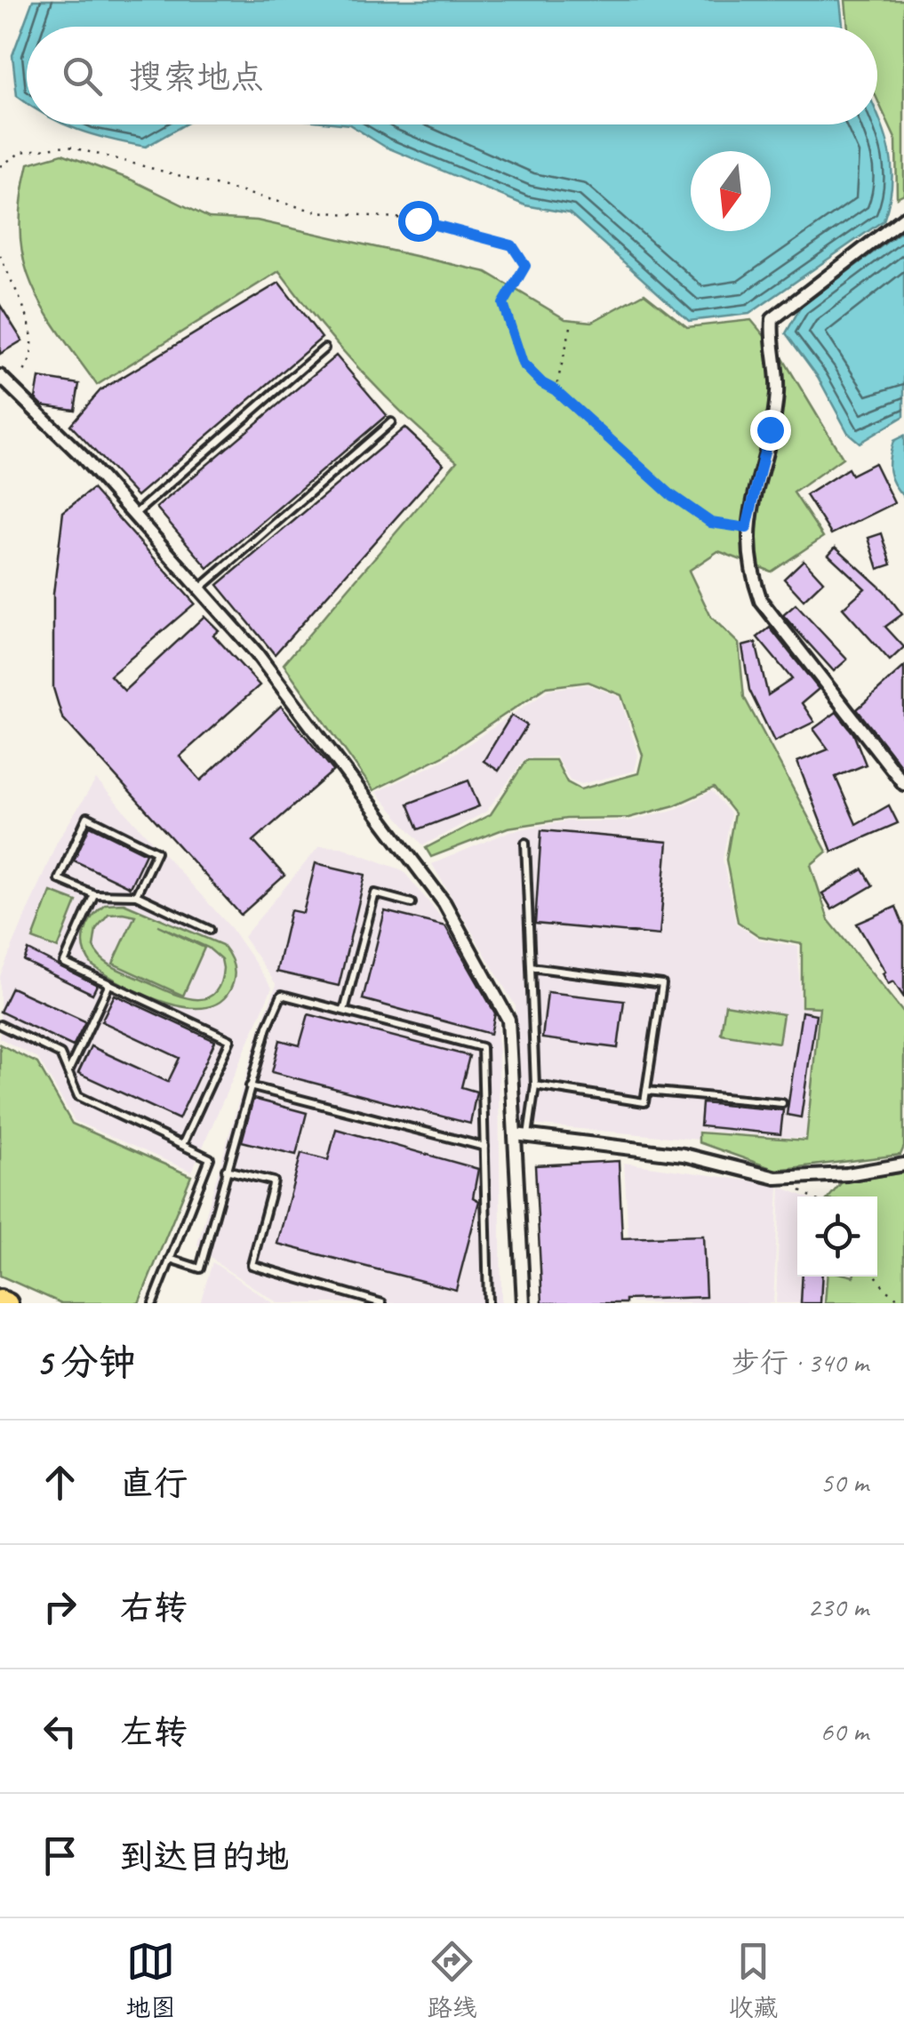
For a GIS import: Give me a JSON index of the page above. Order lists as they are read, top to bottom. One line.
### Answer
{"north":"bottom","page":{"search":"搜索地点","heading":["5 分钟","步行 · 340 m"],"list":[["直行","50 m"],["右转","230 m"],["左转","60 m"],"到达目的地"],"nav":["地图","路线","收藏"]}}
